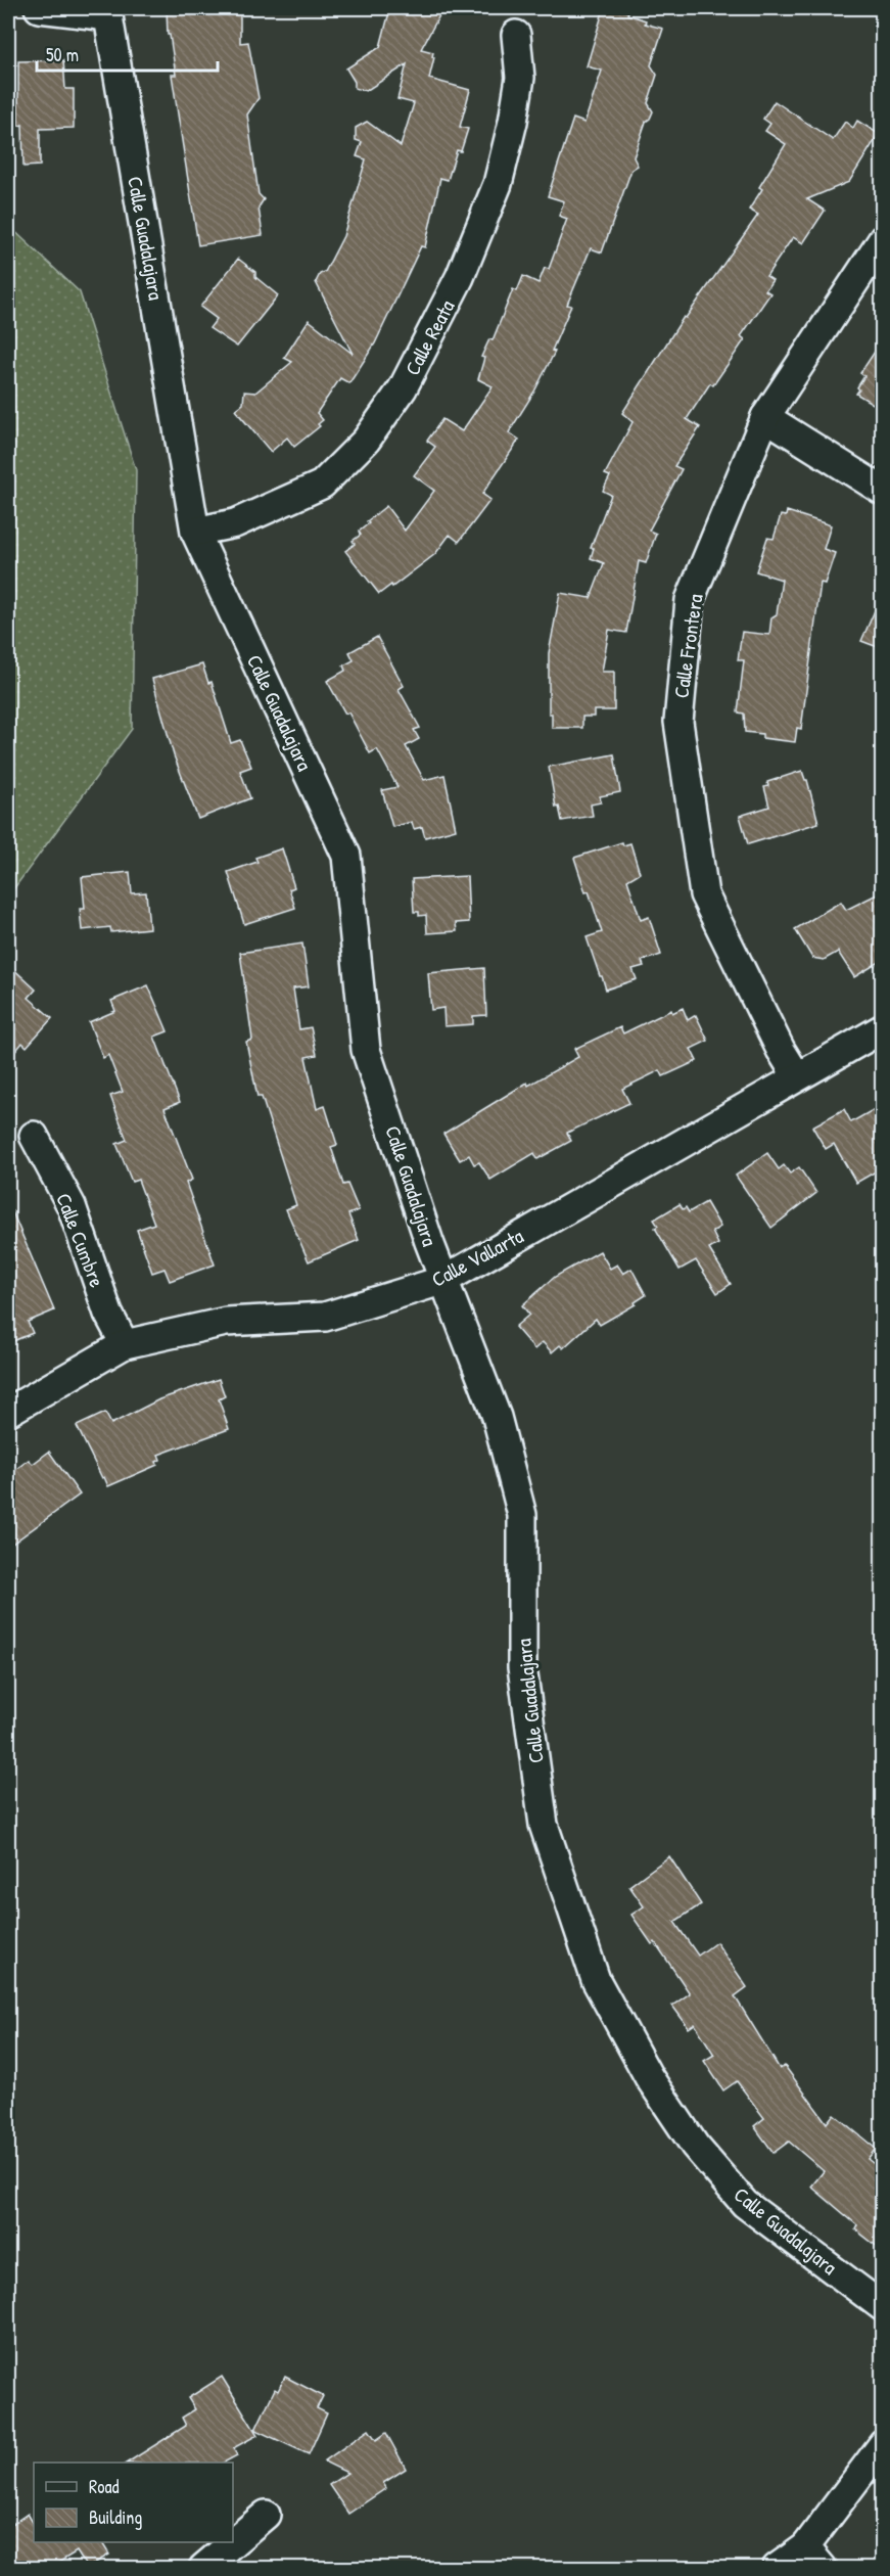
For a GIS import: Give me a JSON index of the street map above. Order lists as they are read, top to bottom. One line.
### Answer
{"streets":{"street":["Calle Guadalajara","Calle Reata","Calle Frontera","Calle Cumbre","Calle Vallarta"]},"crossings":[["Calle Guadalajara","Calle Reata"],["Calle Guadalajara","Calle Vallarta"],["Calle Frontera","Calle Vallarta"],["Calle Cumbre","Calle Vallarta"]],"legend":["Road","Building"],"scale_bar":"50 m"}
